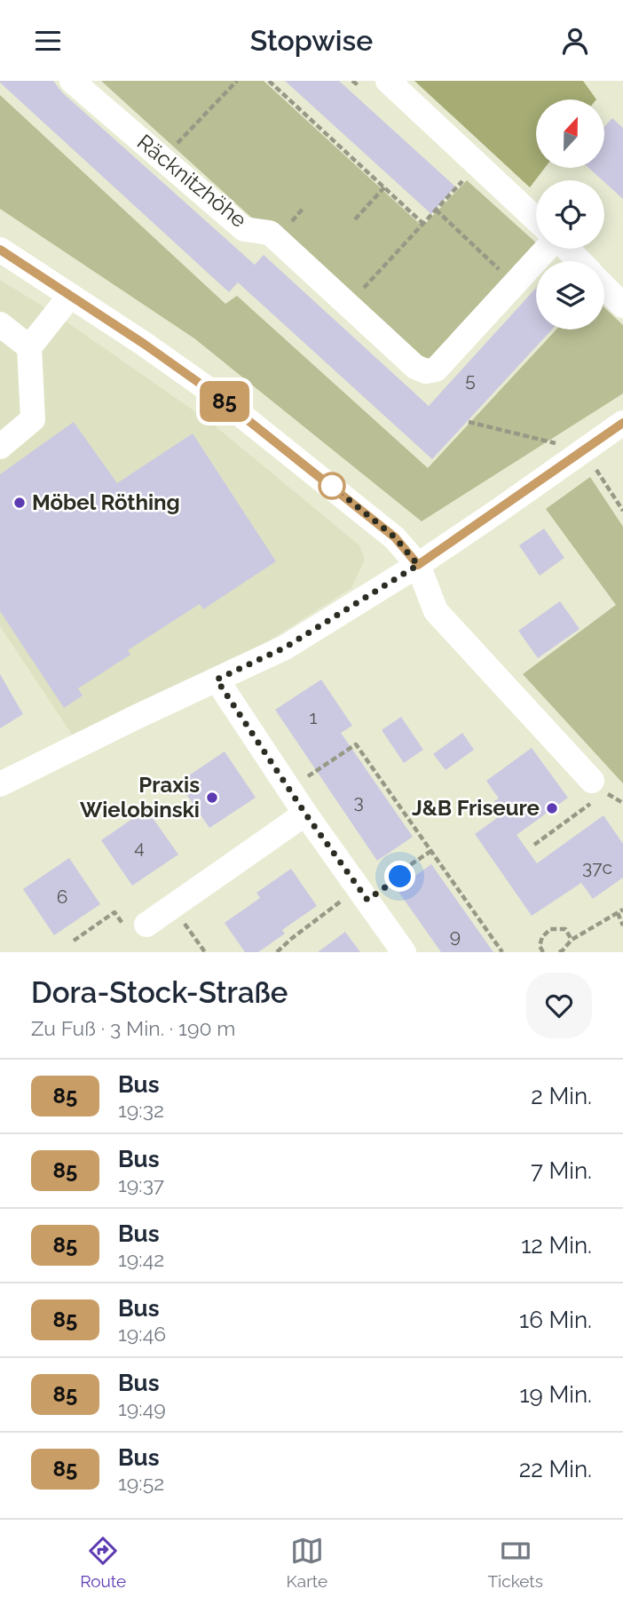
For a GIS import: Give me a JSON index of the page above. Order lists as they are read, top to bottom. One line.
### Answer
{"streets":{"street":["Räcknitzhöhe"]},"places":["Möbel Röthing","Praxis Wielobinski","J&B Friseure"],"lines":["bus line 85"],"house_numbers":["5","1","3","4","37c","6","9"],"north":"top","page":{"header":"Stopwise","on_map":"85","heading":["Dora-Stock-Straße","Zu Fuß · 3 Min. · 190 m"],"list":[{"mark":"85","name":"Bus","note":"19:32","value":"2 Min."},{"mark":"85","name":"Bus","note":"19:37","value":"7 Min."},{"mark":"85","name":"Bus","note":"19:42","value":"12 Min."},{"mark":"85","name":"Bus","note":"19:46","value":"16 Min."},{"mark":"85","name":"Bus","note":"19:49","value":"19 Min."},{"mark":"85","name":"Bus","note":"19:52","value":"22 Min."}],"tabs":["Route","Karte","Tickets"]}}
